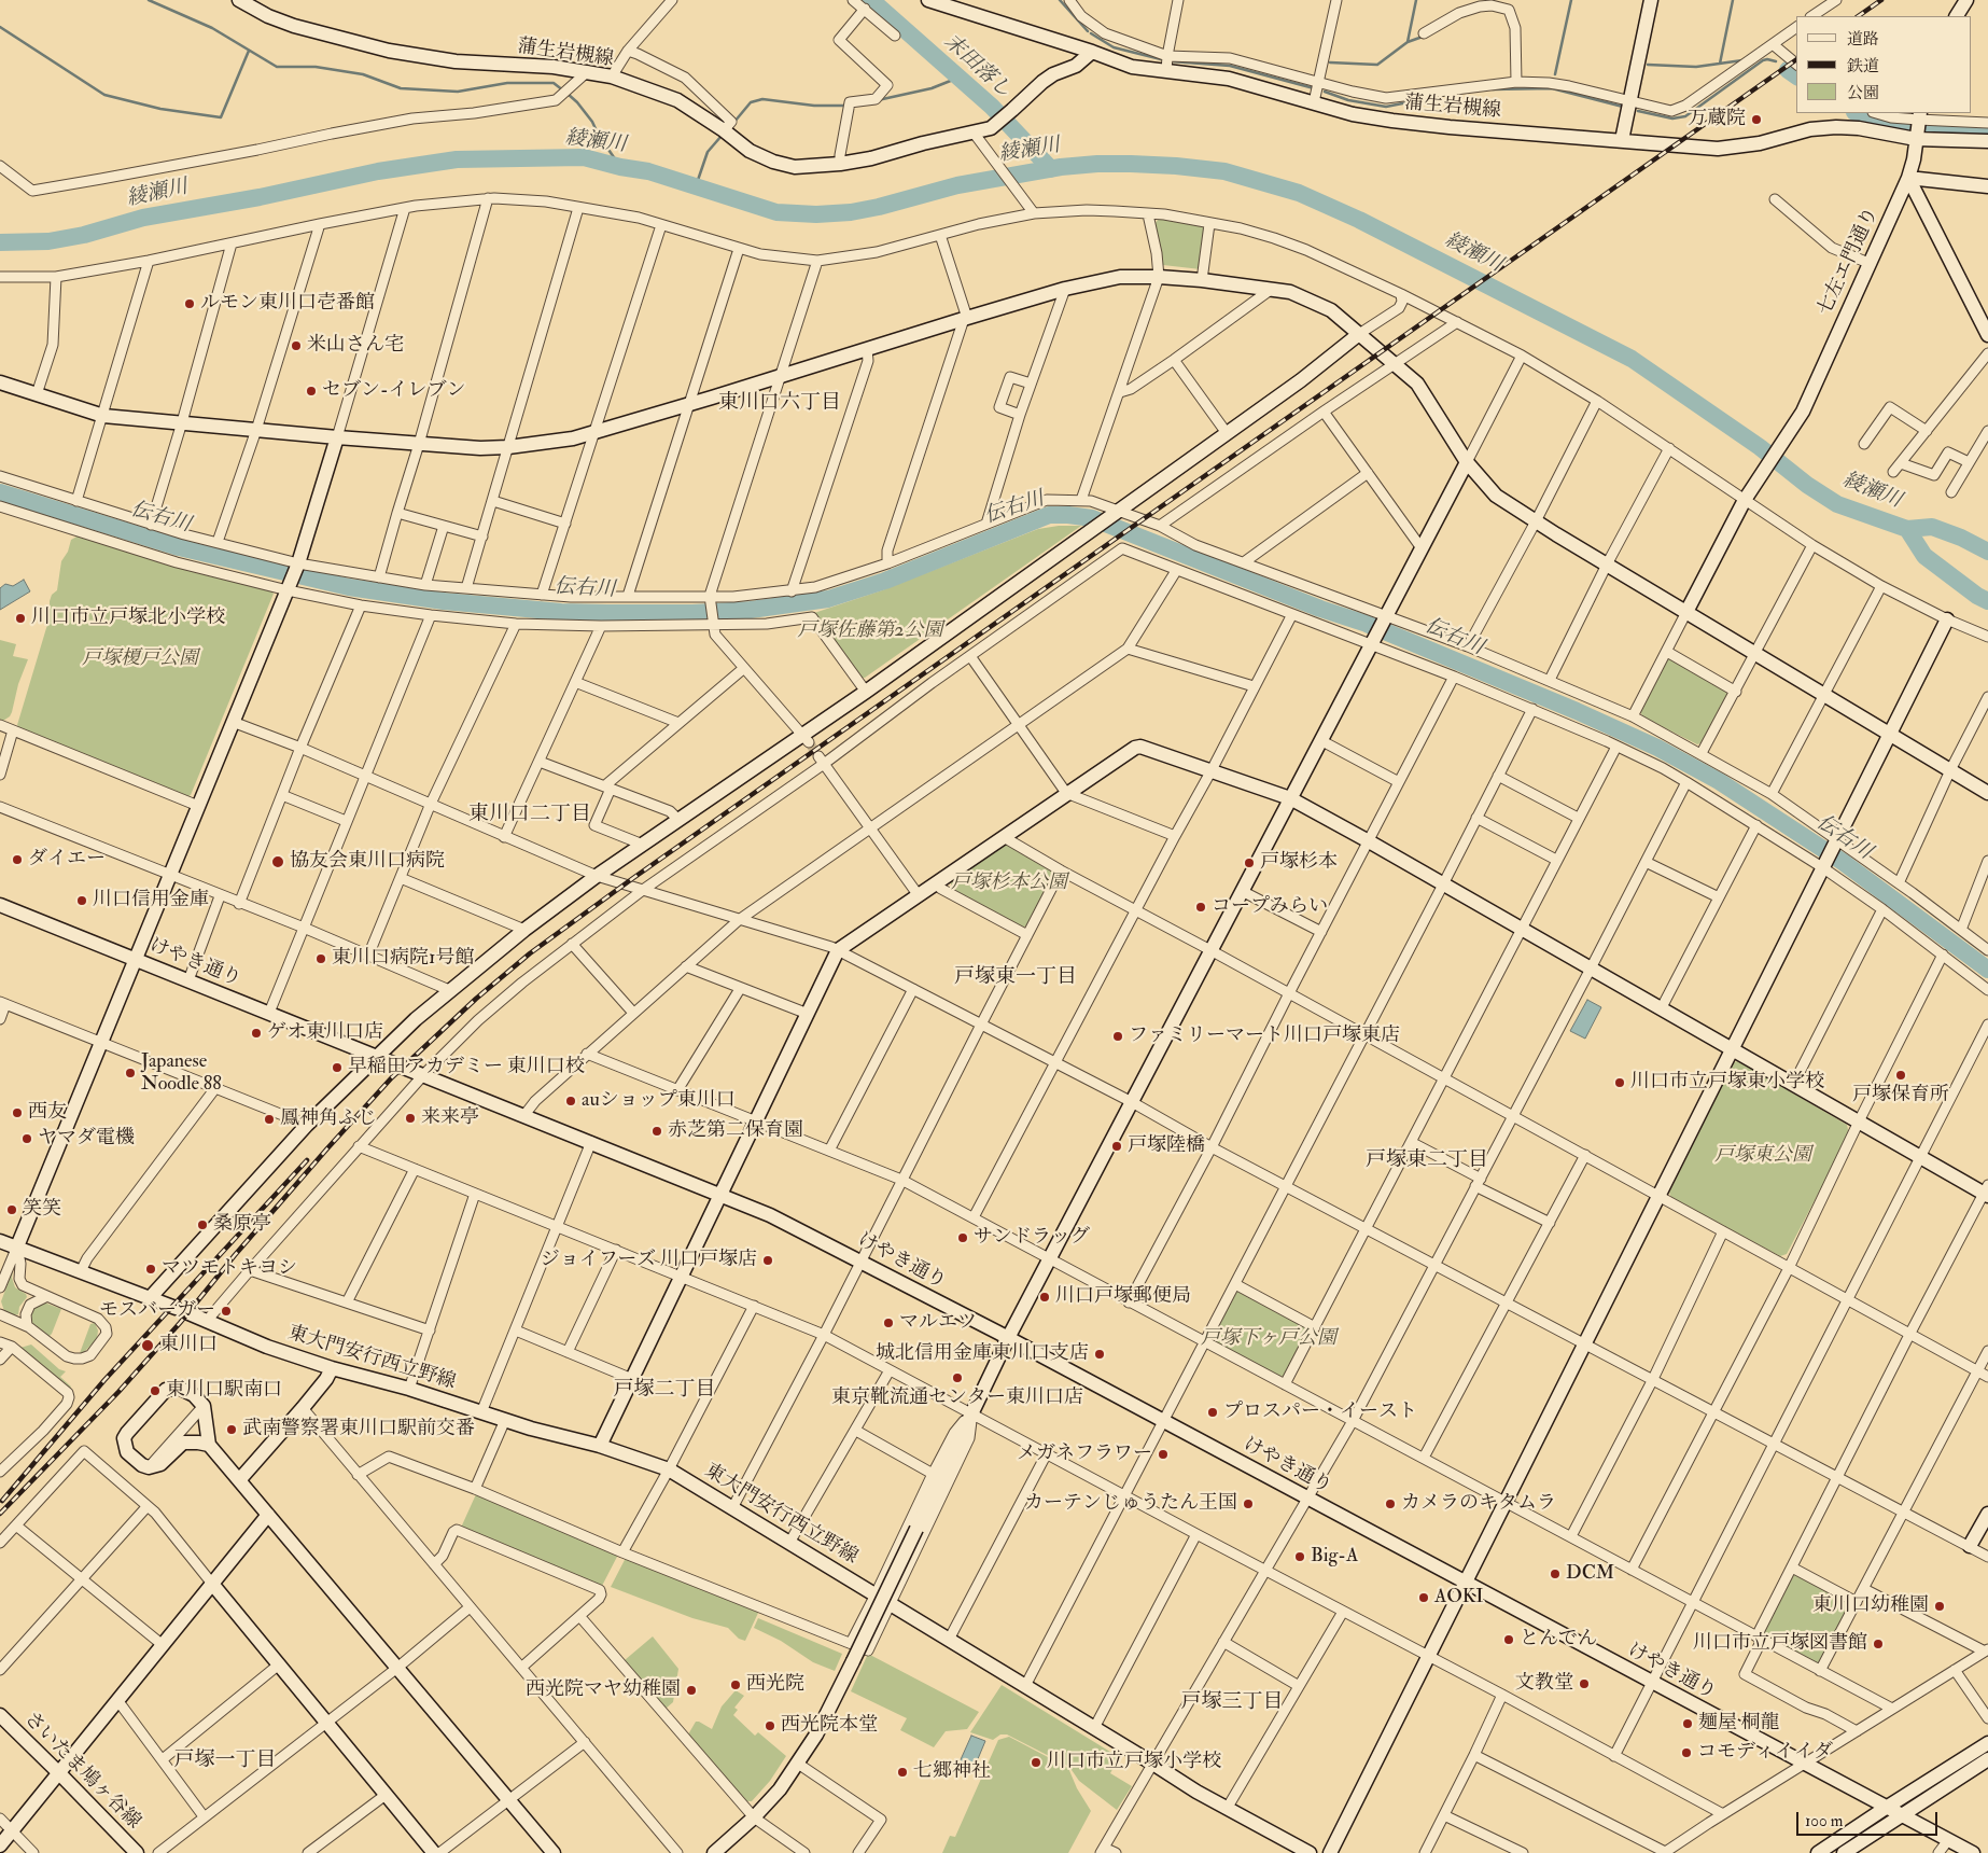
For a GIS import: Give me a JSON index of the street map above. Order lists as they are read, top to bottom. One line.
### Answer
{"streets":{"street":["蒲生岩槻線","七左エ門通り","けやき通り","東大門安行西立野線","さいたま鳩ヶ谷線"]},"crossings":[["蒲生岩槻線","七左エ門通り"]],"districts":["東川口六丁目","東川口二丁目","戸塚東一丁目","戸塚東二丁目","戸塚二丁目","戸塚三丁目","戸塚一丁目"],"water":["末田落し","綾瀬川","伝右川"],"parks":["戸塚佐藤第2公園","戸塚榎戸公園","戸塚杉本公園","戸塚東公園","戸塚下ヶ戸公園"],"places":["万蔵院","ルモン東川口壱番館","米山さん宅","セブン-イレブン","川口市立戸塚北小学校","ダイエー","協友会東川口病院","戸塚杉本","川口信用金庫","コープみらい","東川口病院1号館","ゲオ東川口店","ファミリーマート川口戸塚東店","早稲田アカデミー 東川口校","Japanese Noodle 88","戸塚保育所","川口市立戸塚東小学校","auショップ東川口","西友","来来亭","鳳神角ふじ","赤芝第二保育園","ヤマダ電機","戸塚陸橋","笑笑","桑原亭","サンドラッグ","ジョイフーズ 川口戸塚店","マツモトキヨシ","川口戸塚郵便局","モスバーガー","マルエツ","東川口","城北信用金庫東川口支店","東京靴流通センター東川口店","東川口駅南口","プロスパー・イースト","武南警察署東川口駅前交番","メガネフラワー","カーテンじゅうたん王国","カメラのキタムラ","Big-A","DCM","AOKI","東川口幼稚園","とんでん","川口市立戸塚図書館","文教堂","西光院","西光院マヤ幼稚園","麺屋 桐龍","西光院本堂","コモディイイダ","川口市立戸塚小学校","七郷神社"],"legend":["道路","鉄道","公園"],"scale_bar":"100 m"}
